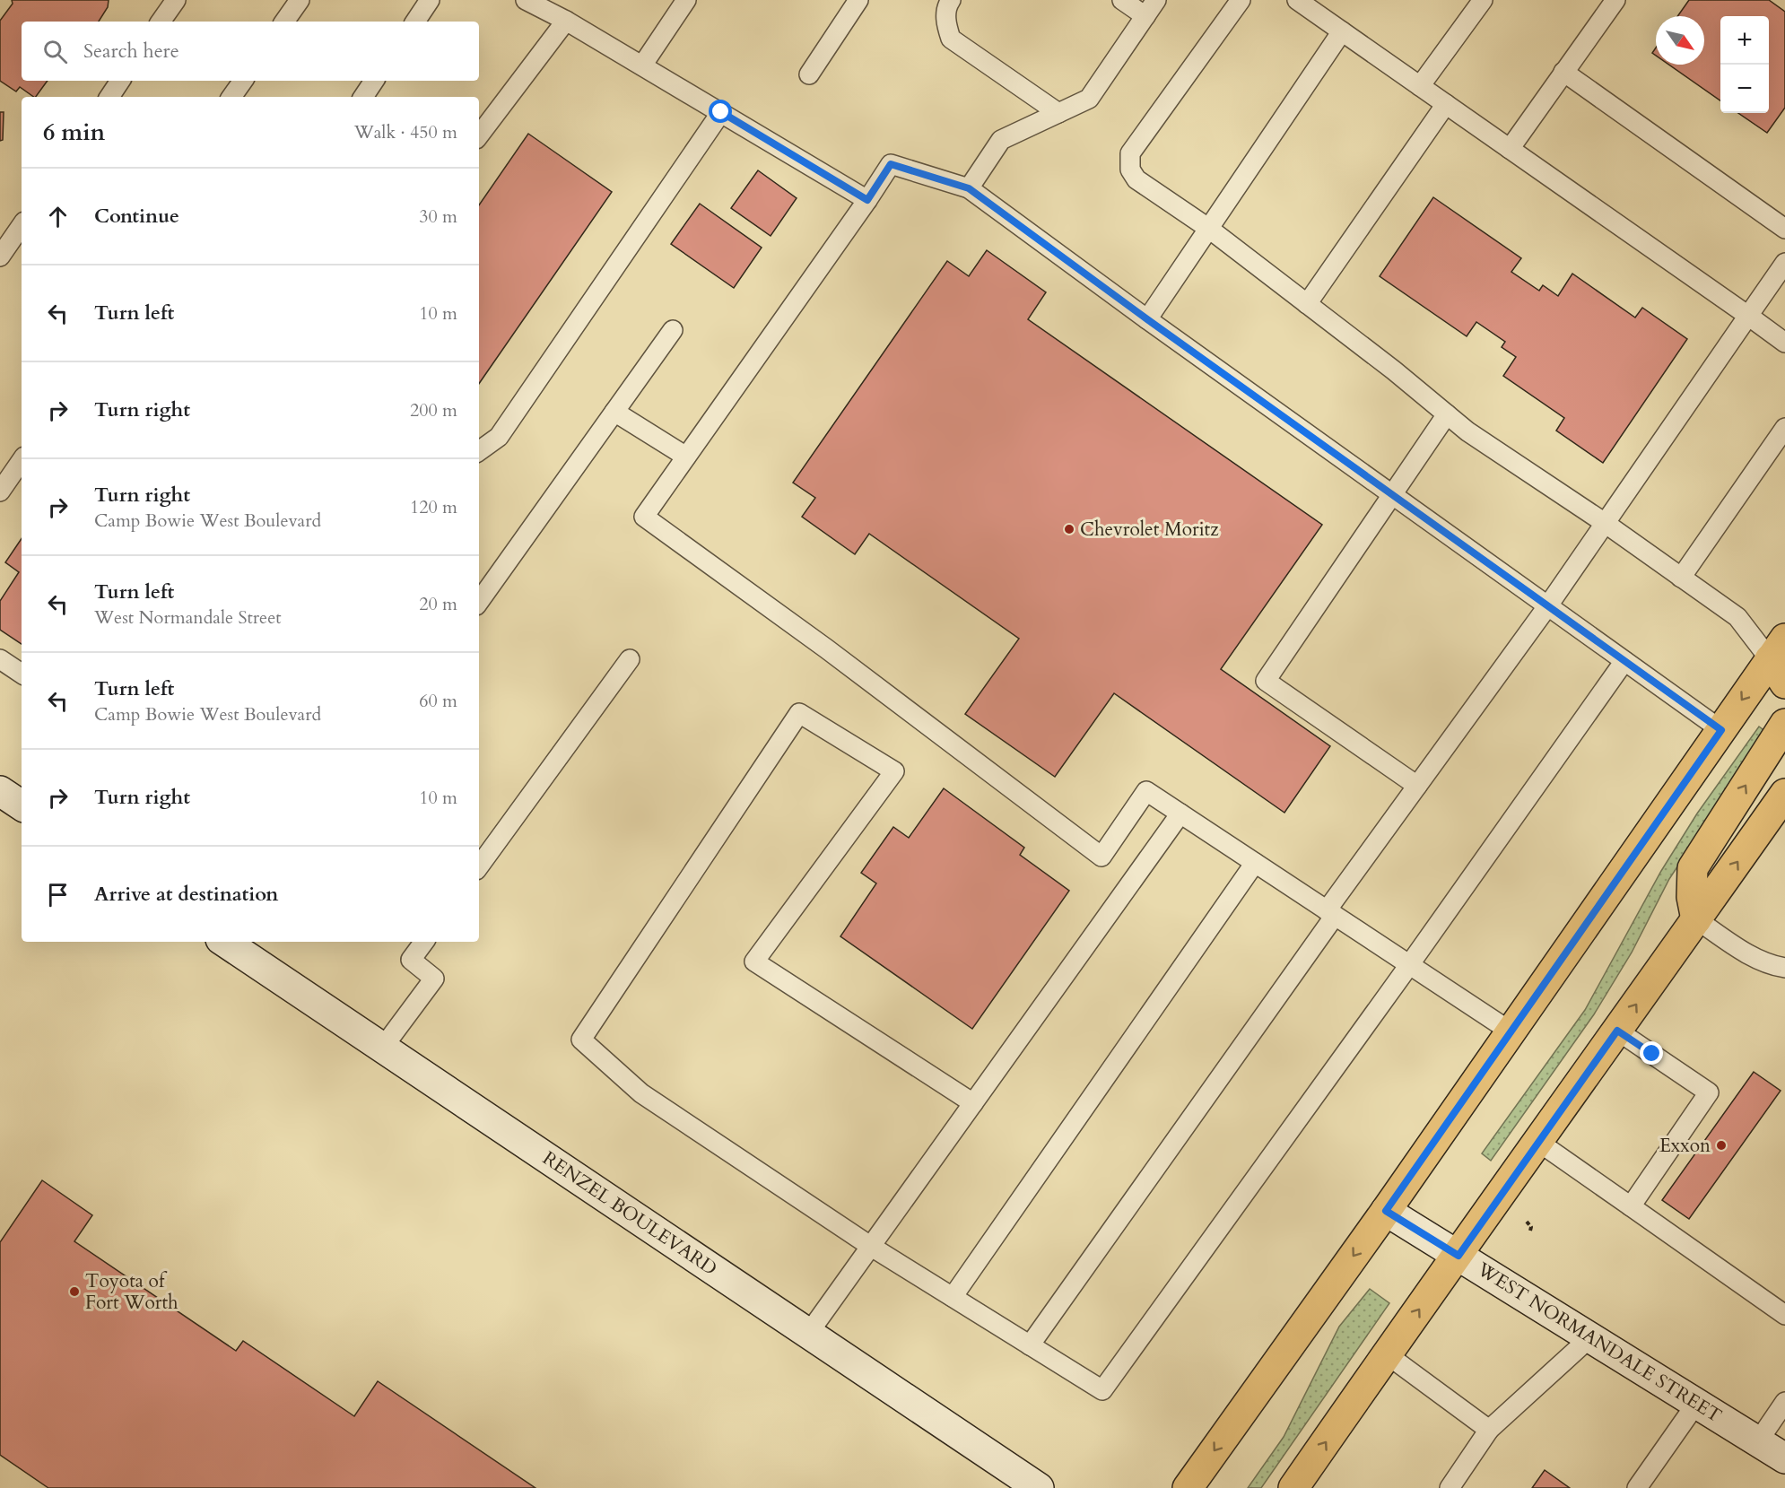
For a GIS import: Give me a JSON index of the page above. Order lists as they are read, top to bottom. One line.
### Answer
{"streets":{"street":["RENZEL BOULEVARD","WEST NORMANDALE STREET"]},"places":["Chevrolet Moritz","Exxon","Toyota of Fort Worth"],"north":"bottom right","page":{"map_buttons":["+","−"],"search":"Search here","heading":["6 min","Walk · 450 m"],"list":[["Continue","30 m"],["Turn left","10 m"],["Turn right","200 m"],["Turn right","Camp Bowie West Boulevard","120 m"],["Turn left","West Normandale Street","20 m"],["Turn left","Camp Bowie West Boulevard","60 m"],["Turn right","10 m"],"Arrive at destination"]}}
